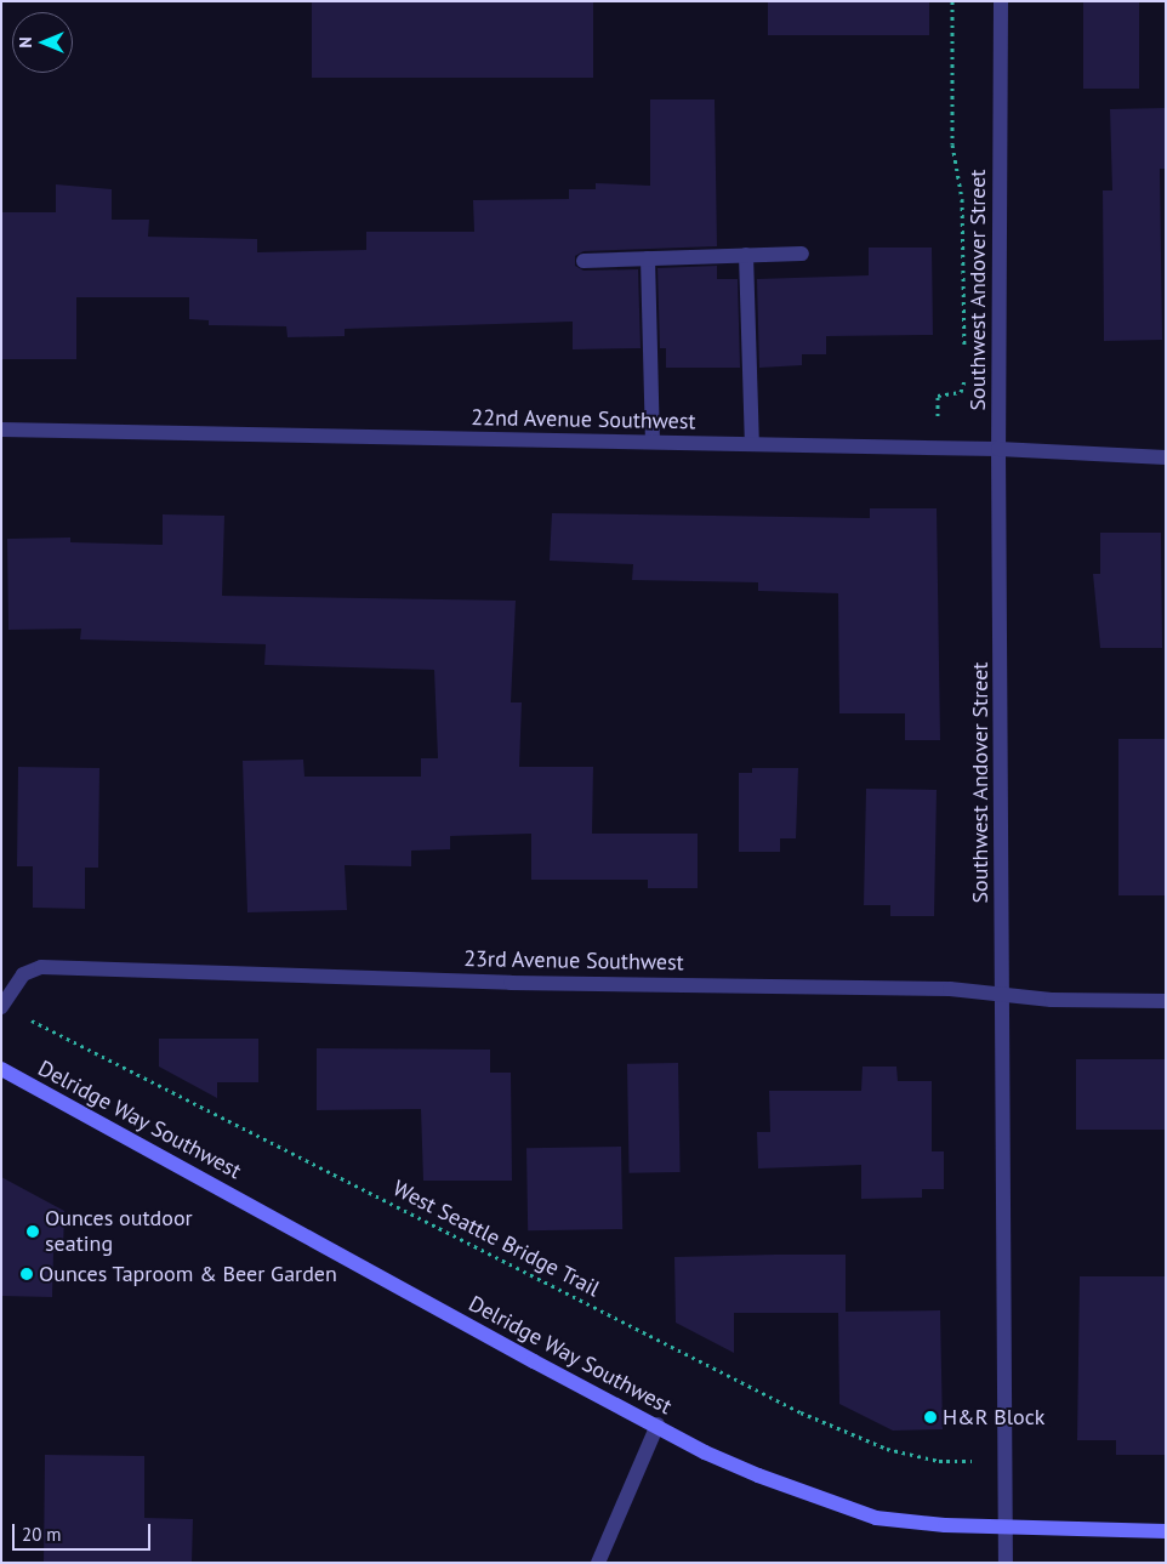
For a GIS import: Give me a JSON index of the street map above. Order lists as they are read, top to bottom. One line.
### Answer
{"streets":{"main road":["Delridge Way Southwest"],"street":["Southwest Andover Street","22nd Avenue Southwest","23rd Avenue Southwest"],"path":["West Seattle Bridge Trail"]},"crossings":[["Southwest Andover Street","22nd Avenue Southwest"],["Southwest Andover Street","23rd Avenue Southwest"],["Southwest Andover Street","Delridge Way Southwest"]],"places":["Ounces outdoor seating","Ounces Taproom & Beer Garden","H&R Block"],"scale_bar":"20 m","north":"left"}
